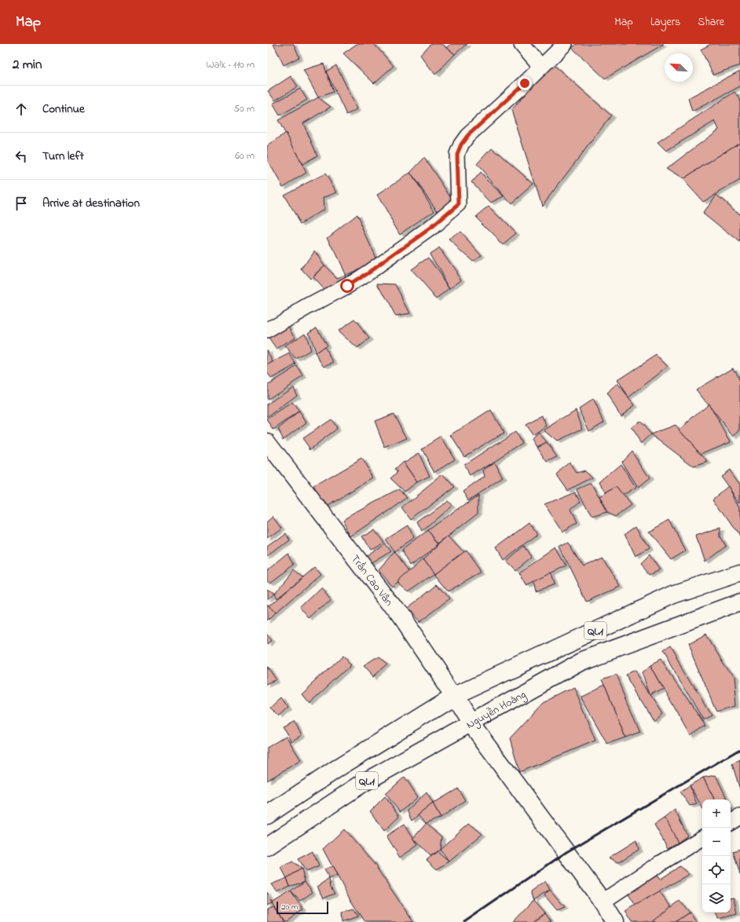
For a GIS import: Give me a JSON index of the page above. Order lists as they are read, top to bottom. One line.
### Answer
{"streets":{"main road":["Trần Cao Vân","QL.1","Nguyễn Hoàng"]},"crossings":[["Trần Cao Vân","QL.1"],["Trần Cao Vân","Nguyễn Hoàng"]],"scale_bar":"20 m","north":"top left","page":{"header":"Map","nav":["Map","Layers","Share"],"heading":["2 min","Walk · 110 m"],"list":[["Continue","50 m"],["Turn left","60 m"],"Arrive at destination"],"map_buttons":["+","−"],"scale":"20 m"}}
